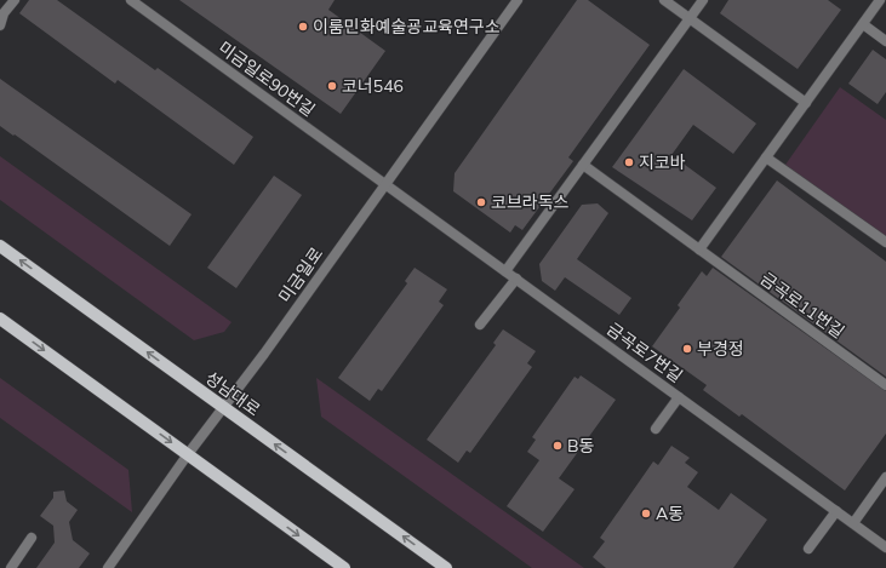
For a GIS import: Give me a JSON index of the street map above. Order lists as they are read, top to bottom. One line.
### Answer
{"streets":{"main road":["성남대로"],"street":["미금일로90번길","미금일로","금곡로11번길","금곡로7번길"]},"crossings":[["미금일로90번길","미금일로"],["미금일로90번길","금곡로7번길"],["미금일로","금곡로7번길"],["미금일로","성남대로"]],"places":["이룸민화예술굥교육연구소","코너546","지코바","코브라독스","부경정","B동","A동"]}
